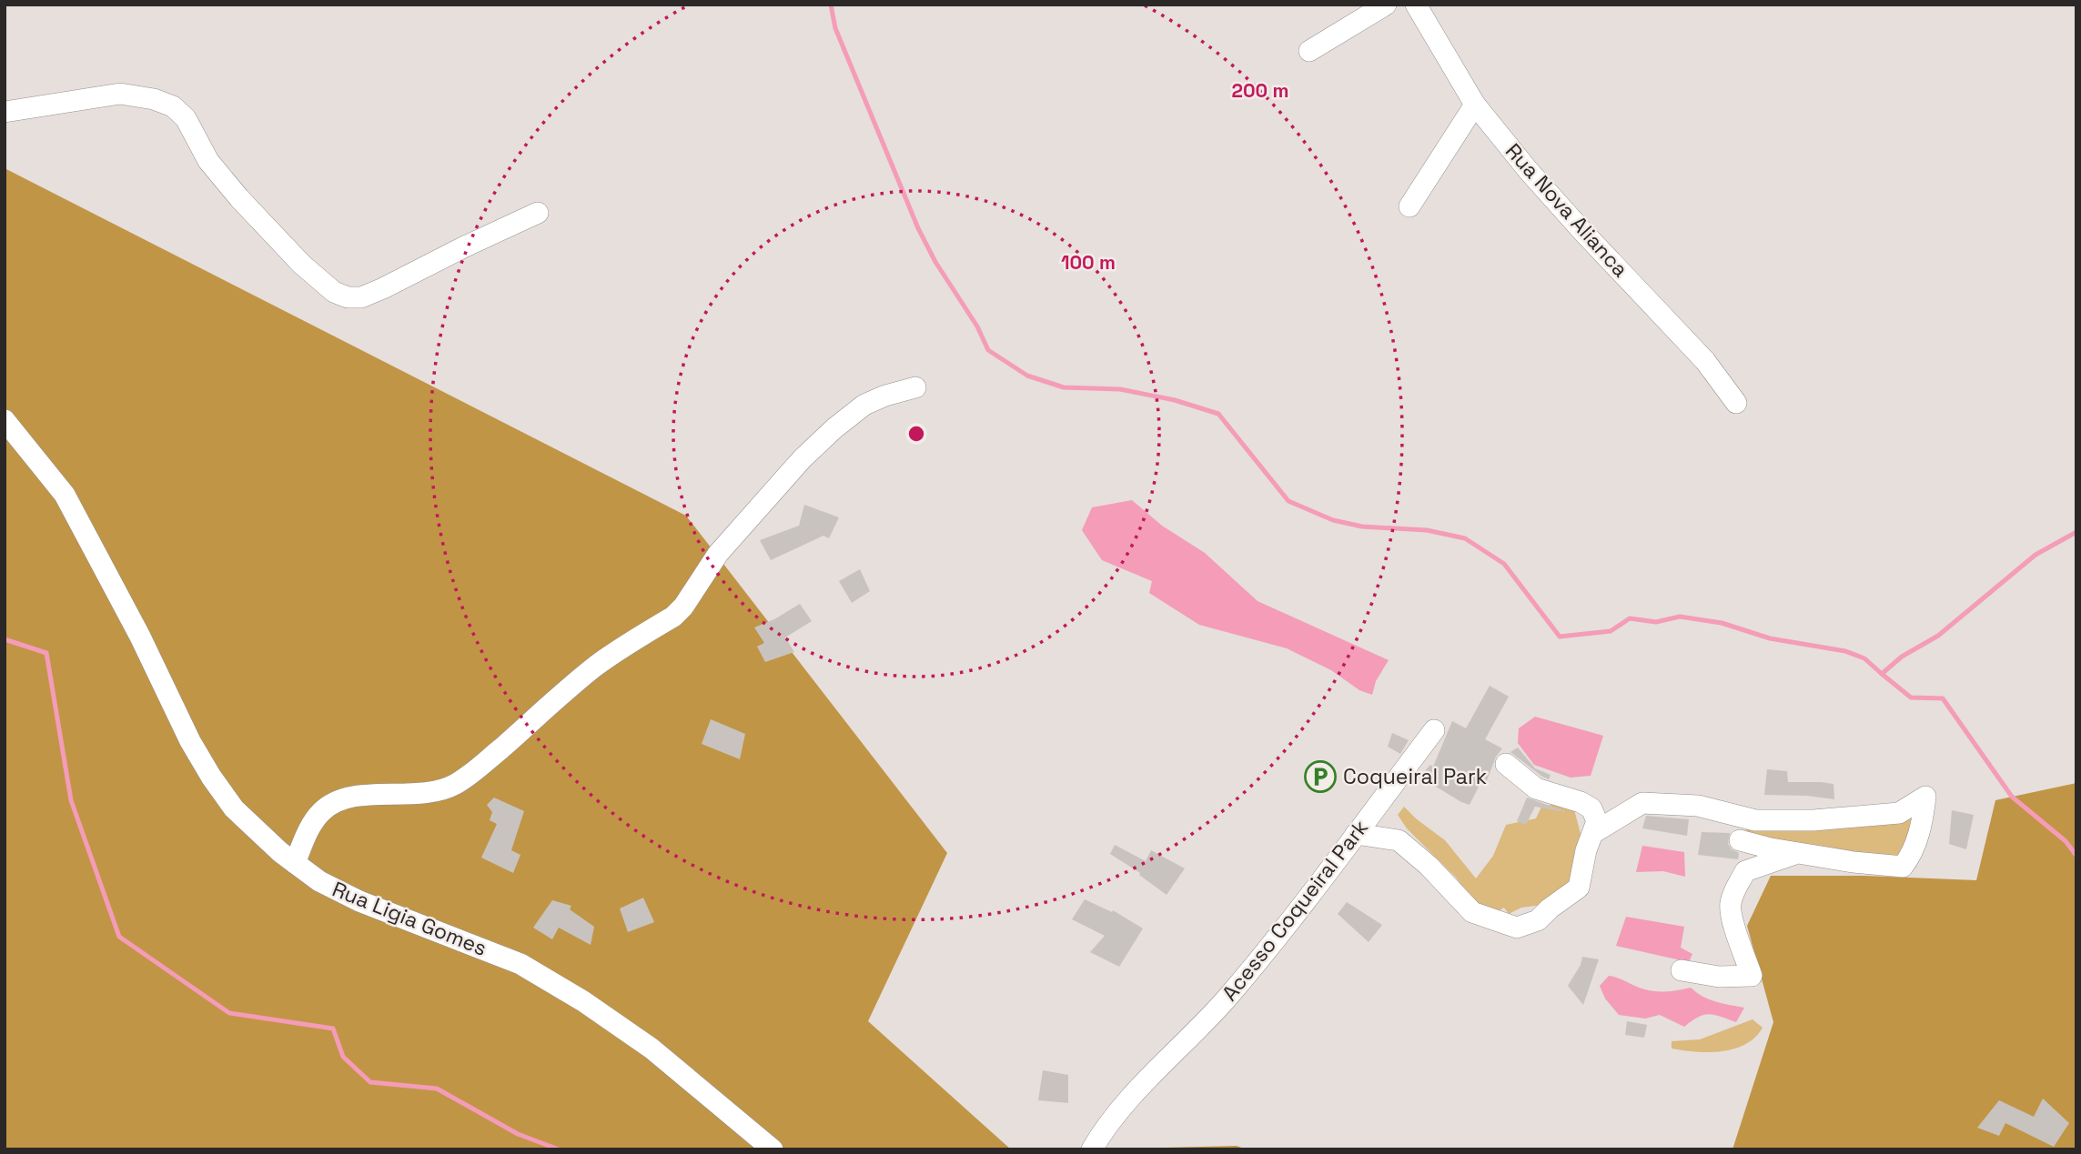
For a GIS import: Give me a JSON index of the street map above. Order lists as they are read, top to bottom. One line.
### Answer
{"streets":{"street":["Rua Nova Alianca","Acesso Coqueiral Park","Rua Ligia Gomes"]},"places":{"parking":["Coqueiral Park"]},"rings":["200 m","100 m"]}
